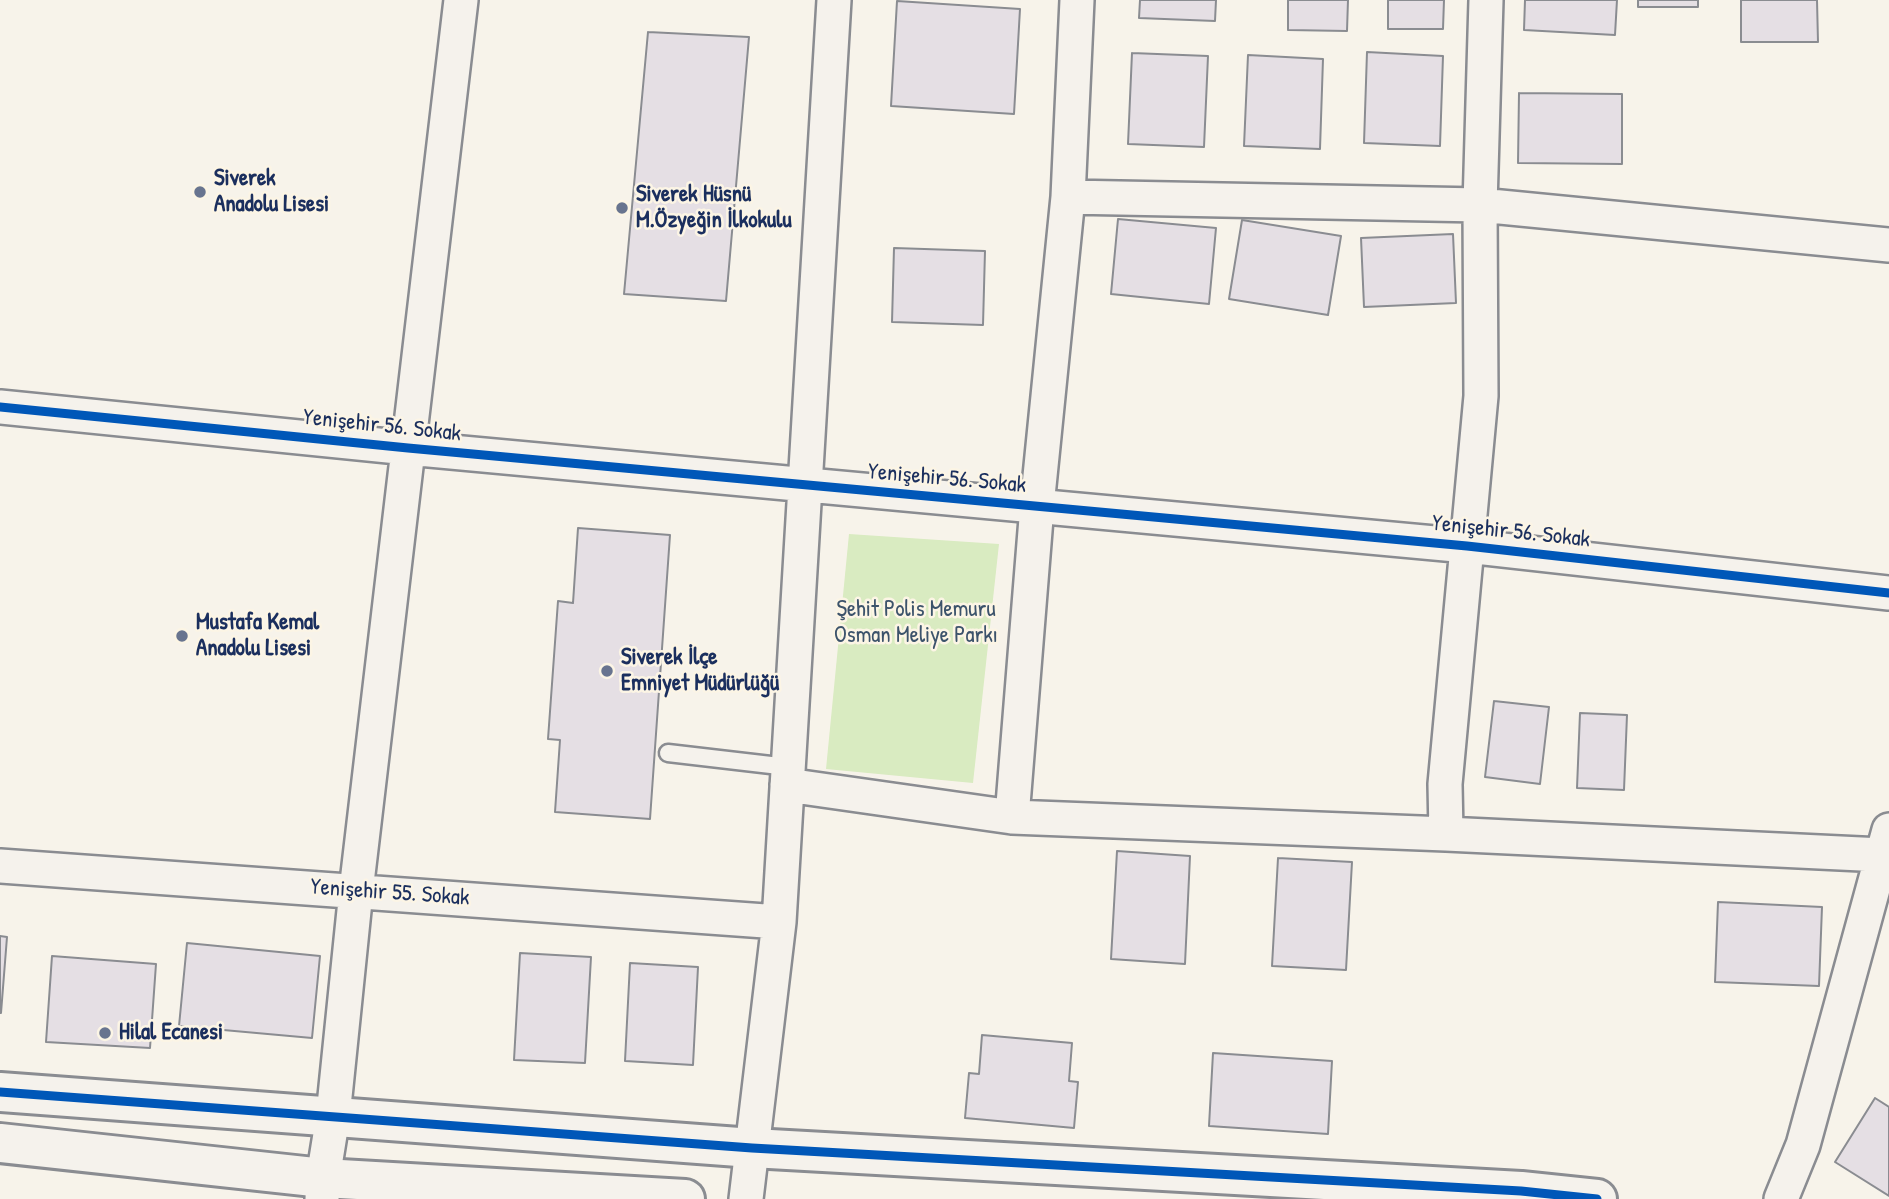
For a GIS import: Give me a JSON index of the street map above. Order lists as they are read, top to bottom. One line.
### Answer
{"streets":{"street":["Yenişehir 56. Sokak","Yenişehir 55. Sokak"]},"parks":["Şehit Polis Memuru Osman Meliye Parkı"],"places":["Siverek Anadolu Lisesi","Siverek Hüsnü M.Özyeğin İlkokulu","Mustafa Kemal Anadolu Lisesi","Siverek İlçe Emniyet Müdürlüğü","Hilal Ecanesi"]}
